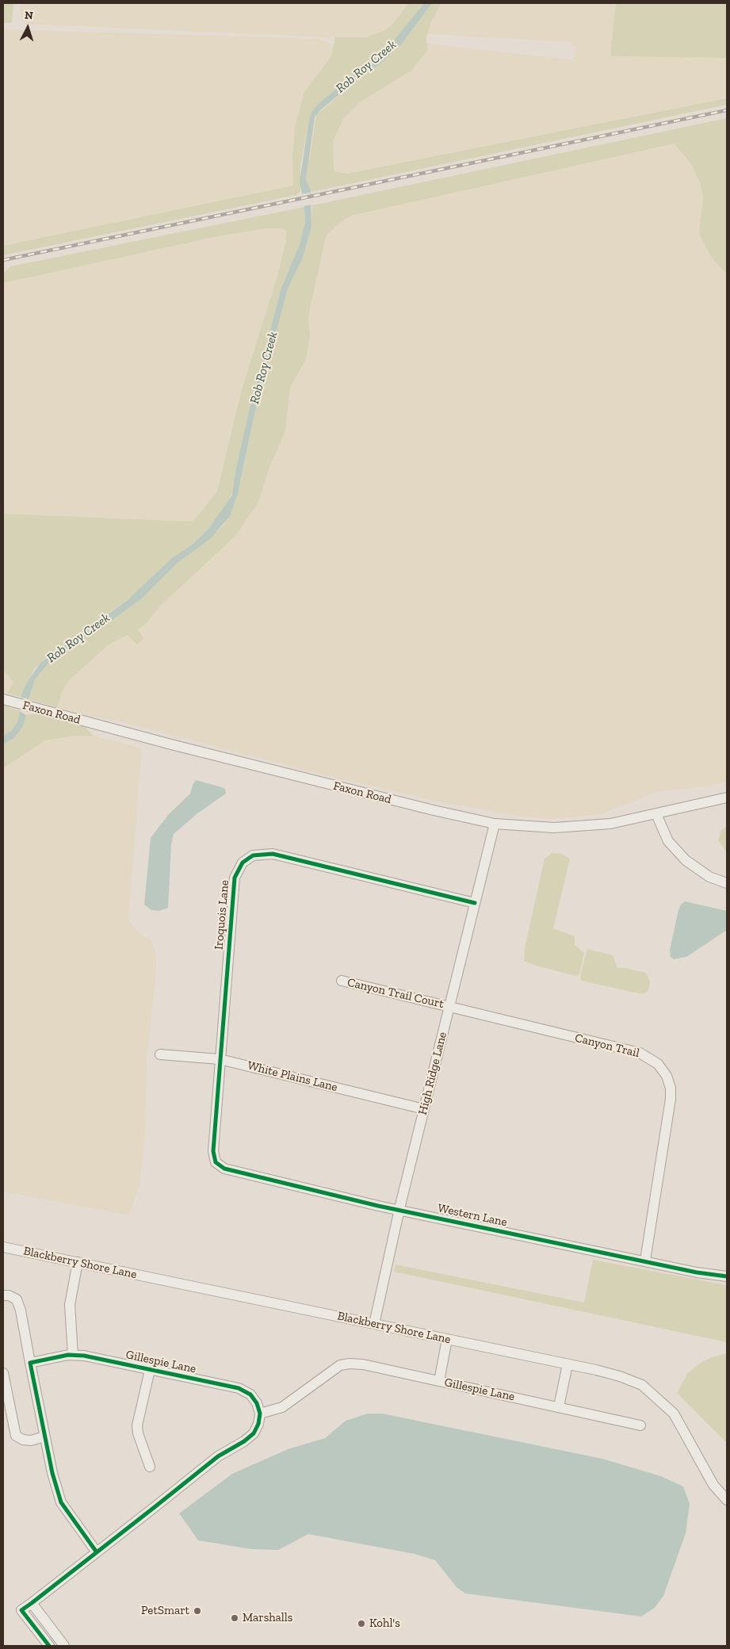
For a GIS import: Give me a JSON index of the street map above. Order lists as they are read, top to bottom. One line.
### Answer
{"streets":{"street":["Faxon Road","Iroquois Lane","Canyon Trail Court","Canyon Trail","High Ridge Lane","White Plains Lane","Western Lane","Blackberry Shore Lane","Gillespie Lane"]},"crossings":[["Faxon Road","High Ridge Lane"],["Iroquois Lane","High Ridge Lane"],["Iroquois Lane","White Plains Lane"],["Iroquois Lane","Western Lane"],["Canyon Trail Court","Canyon Trail"],["Canyon Trail Court","High Ridge Lane"],["Canyon Trail","High Ridge Lane"],["Canyon Trail","Western Lane"],["High Ridge Lane","White Plains Lane"],["High Ridge Lane","Western Lane"],["High Ridge Lane","Blackberry Shore Lane"]],"water":["Rob Roy Creek"],"places":["PetSmart","Marshalls","Kohl's"],"north":"top"}
